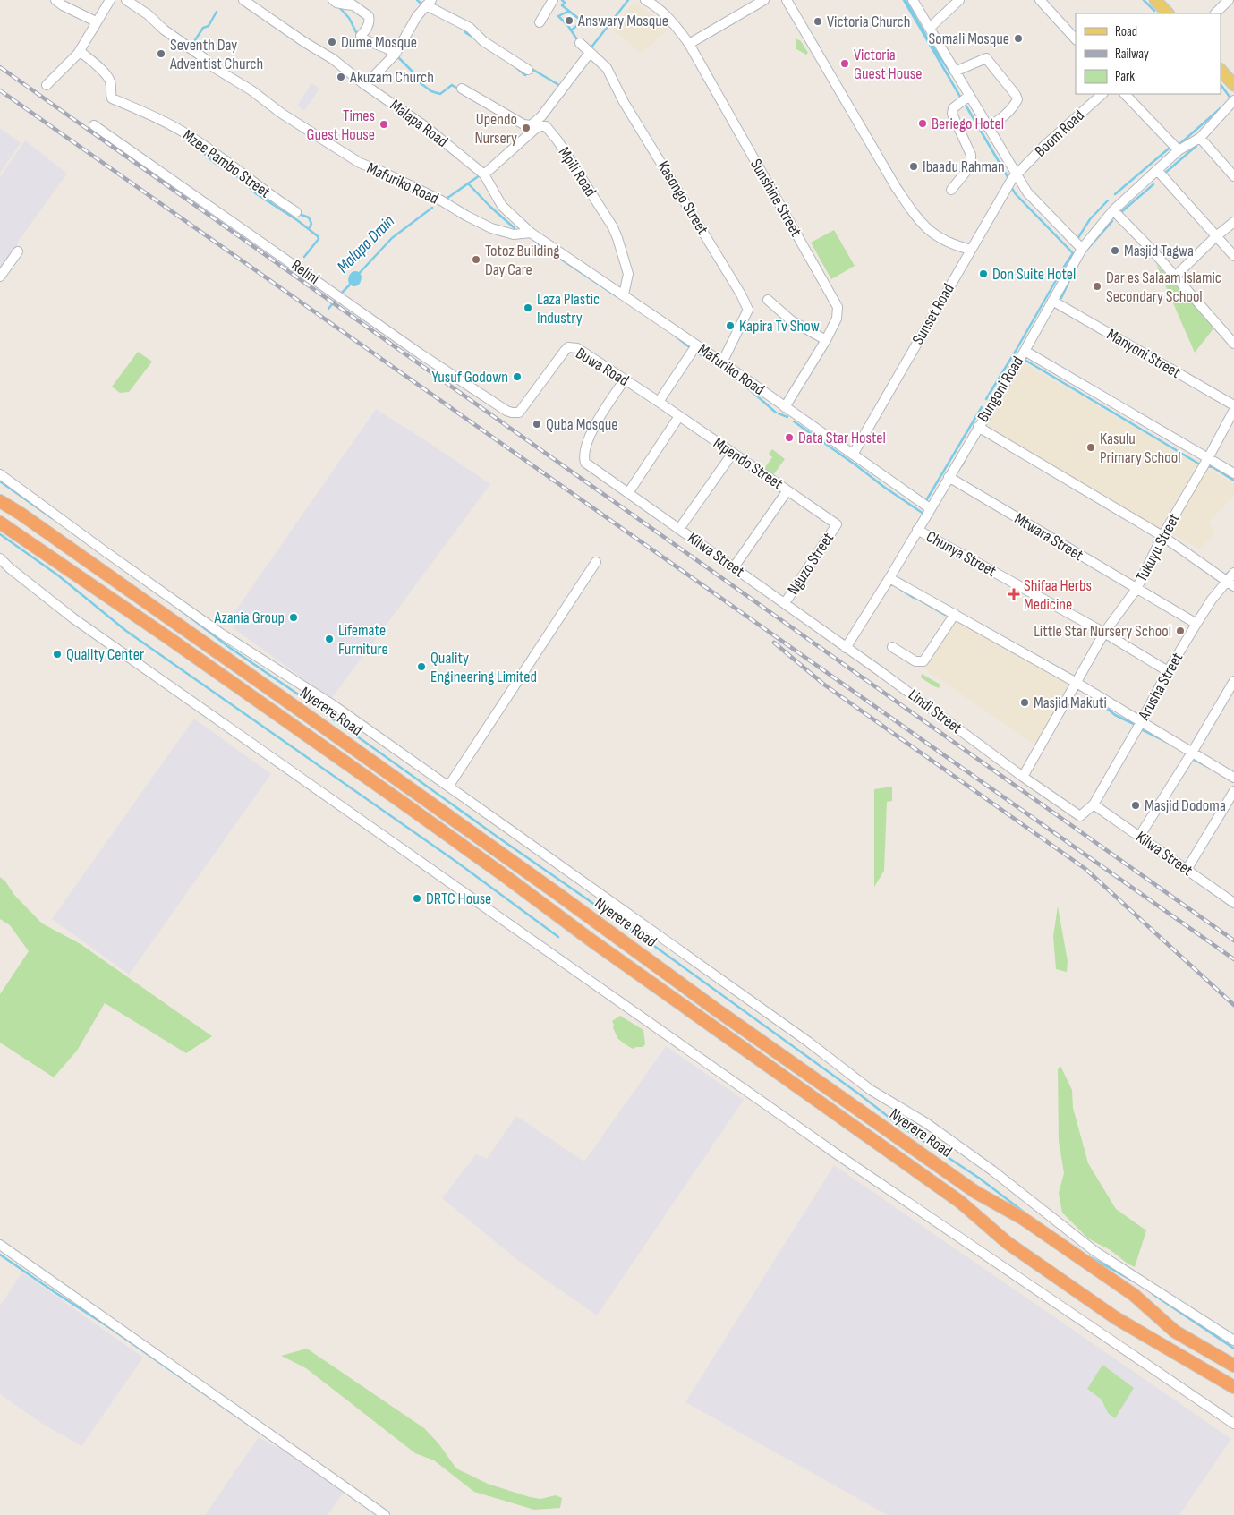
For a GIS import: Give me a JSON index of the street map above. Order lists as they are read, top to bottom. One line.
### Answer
{"streets":{"highway":["Nyerere Road"],"street":["Malapa Road","Boom Road","Mzee Pambo Street","Mpili Road","Mafuriko Road","Kasongo Street","Sunshine Street","Relini","Sunset Road","Manyoni Street","Buwa Road","Bungoni Road","Mpendo Street","Mtwara Street","Tukuyu Street","Chunya Street","Kilwa Street","Nguzo Street","Arusha Street","Lindi Street"]},"crossings":[["Malapa Road","Mpili Road"],["Malapa Road","Mafuriko Road"],["Boom Road","Sunset Road"],["Mpili Road","Mafuriko Road"],["Mafuriko Road","Kasongo Street"],["Mafuriko Road","Sunshine Street"],["Mafuriko Road","Sunset Road"],["Mafuriko Road","Bungoni Road"],["Relini","Buwa Road"],["Manyoni Street","Bungoni Road"],["Buwa Road","Mpendo Street"],["Buwa Road","Kilwa Street"],["Bungoni Road","Mtwara Street"],["Bungoni Road","Chunya Street"],["Bungoni Road","Kilwa Street"],["Bungoni Road","Lindi Street"],["Mpendo Street","Nguzo Street"],["Mtwara Street","Tukuyu Street"],["Mtwara Street","Arusha Street"],["Tukuyu Street","Chunya Street"],["Tukuyu Street","Lindi Street"],["Chunya Street","Arusha Street"],["Kilwa Street","Nguzo Street"],["Kilwa Street","Arusha Street"],["Kilwa Street","Lindi Street"],["Arusha Street","Lindi Street"]],"water":["Malapa Drain"],"places":{"other":["Answary Mosque","Victoria Church","Somali Mosque","Dume Mosque","Seventh Day Adventist Church","Victoria Guest House","Akuzam Church","Beriego Hotel","Times Guest House","Upendo Nursery","Ibaadu Rahman","Masjid Tagwa","Totoz Building Day Care","Don Suite Hotel","Dar es Salaam Islamic Secondary School","Laza Plastic Industry","Kapira Tv Show","Yusuf Godown","Quba Mosque","Data Star Hostel","Kasulu Primary School","Azania Group","Little Star Nursery School","Lifemate Furniture","Quality Center","Quality Engineering Limited","Masjid Makuti","Masjid Dodoma","DRTC House"],"health":["Shifaa Herbs Medicine"]},"legend":["Road","Railway","Park"]}
